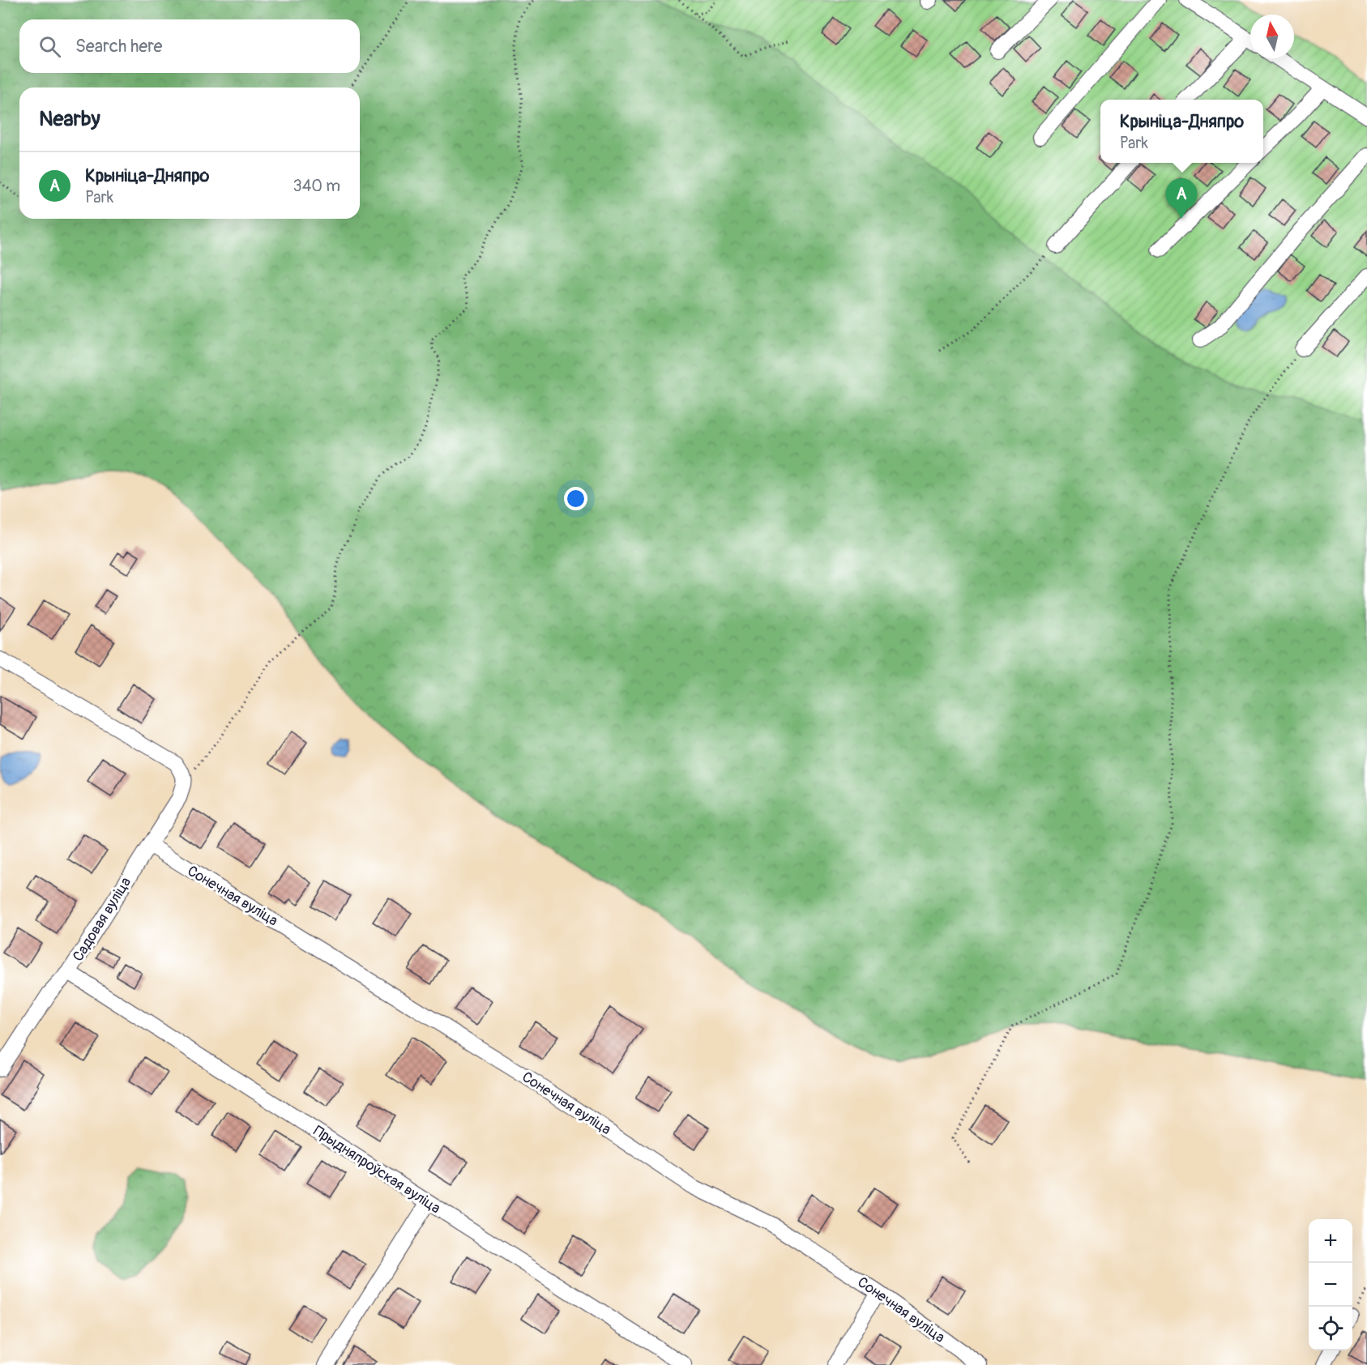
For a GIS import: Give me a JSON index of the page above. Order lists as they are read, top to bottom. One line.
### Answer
{"streets":{"street":["Сонечная вуліца","Садовая вуліца","Прыдняпроўская вуліца"]},"crossings":[["Сонечная вуліца","Садовая вуліца"],["Садовая вуліца","Прыдняпроўская вуліца"]],"north":"top","page":{"search":"Search here","heading":"Nearby","popup":["Крыніца-Дняпро","Park"],"list":[{"mark":"A","name":"Крыніца-Дняпро","note":"Park","value":"340 m"}],"pins":"A","map_buttons":["+","−"]}}
